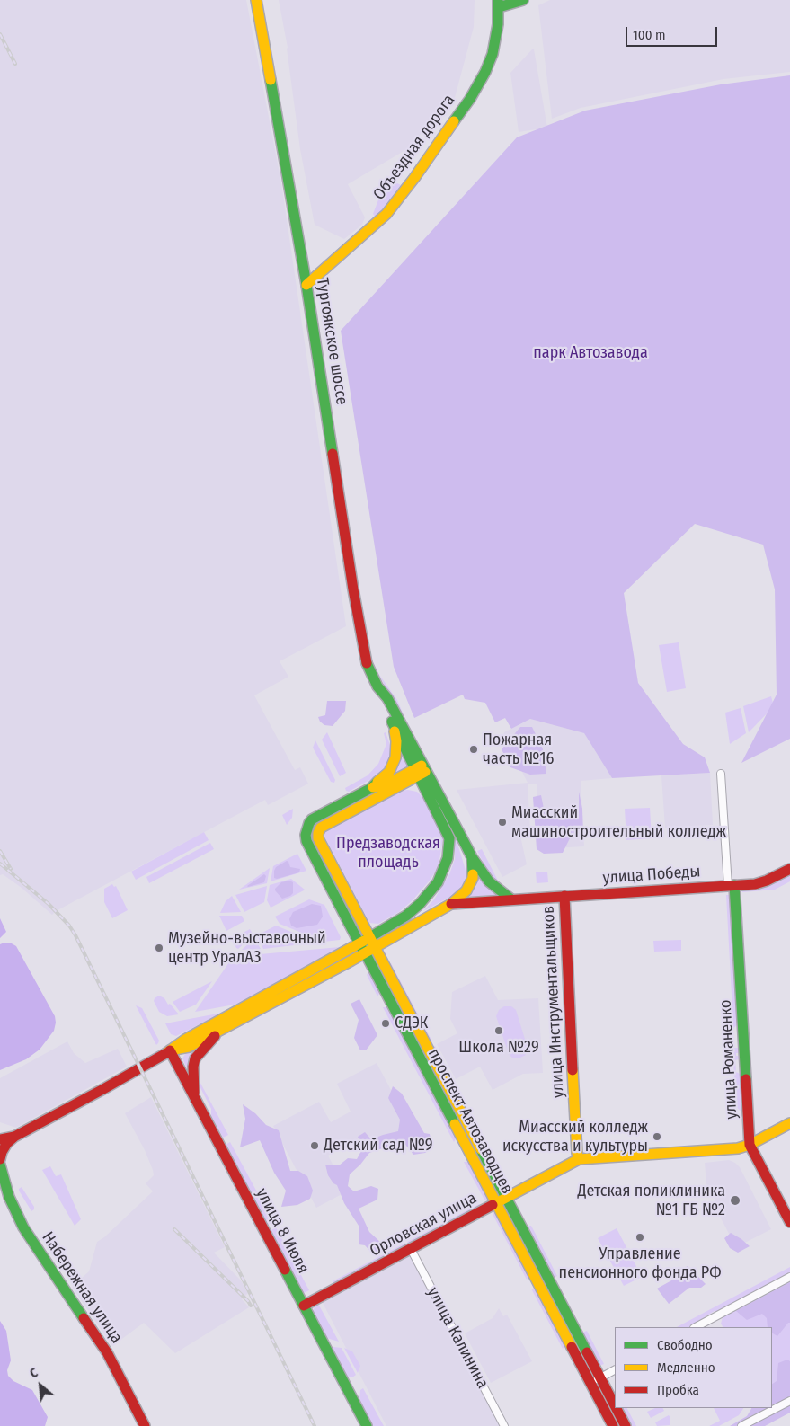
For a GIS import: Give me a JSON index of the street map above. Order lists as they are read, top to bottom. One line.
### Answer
{"streets":{"main road":["Объездная дорога","Тургоякское шоссе","улица Победы","улица Инструментальщиков","улица Романенко","проспект Автозаводцев","Орловская улица","улица 8 Июля","Набережная улица"],"street":["улица Калинина"]},"crossings":[["Объездная дорога","Тургоякское шоссе"],["Тургоякское шоссе","проспект Автозаводцев"],["улица Победы","улица Инструментальщиков"],["улица Победы","улица Романенко"],["улица Инструментальщиков","Орловская улица"],["улица Романенко","Орловская улица"],["проспект Автозаводцев","Орловская улица"],["Орловская улица","улица 8 Июля"],["Орловская улица","улица Калинина"]],"parks":["парк Автозавода","Предзаводская площадь"],"places":["Пожарная часть №16","Миасский машиностроительный колледж","Музейно-выставочный центр УралАЗ","СДЭК","Школа №29","Миасский колледж искусства и культуры","Детский сад №9","Детская поликлиника №1 ГБ №2","Управление пенсионного фонда РФ"],"legend":["Свободно","Медленно","Пробка"],"scale_bar":"100 m","north":"top left"}
